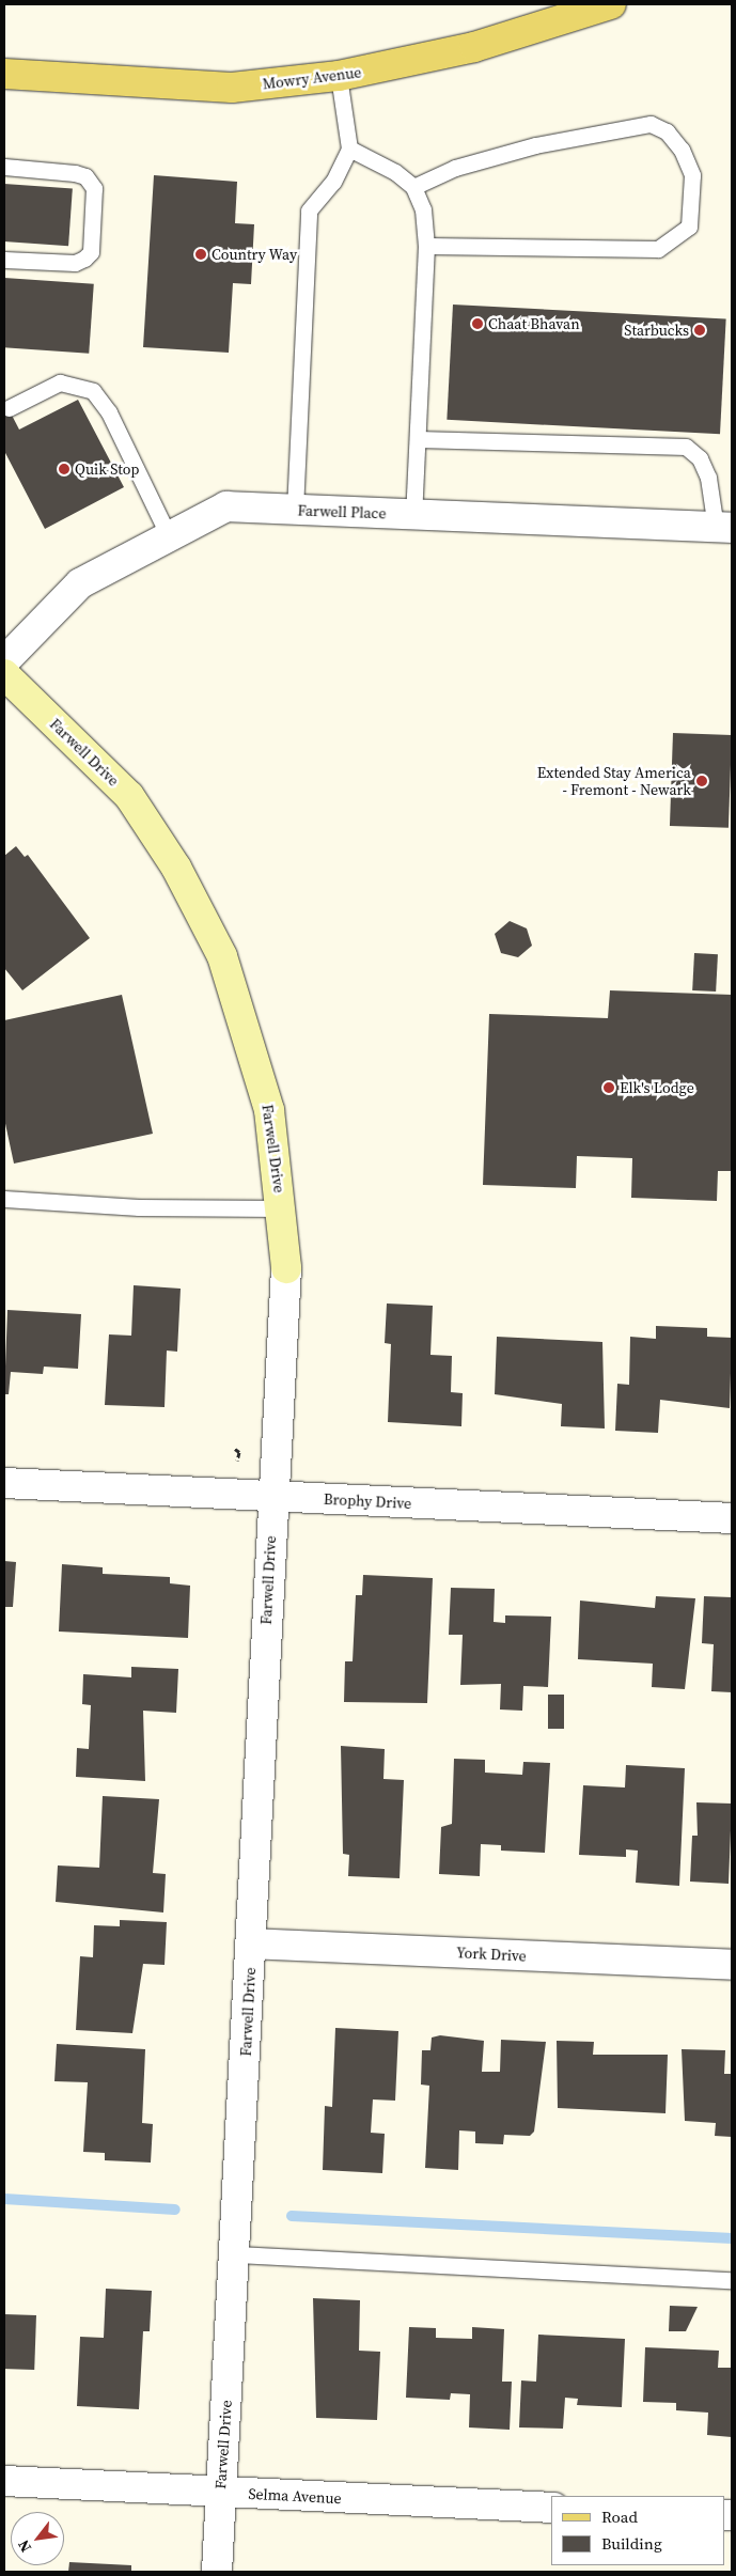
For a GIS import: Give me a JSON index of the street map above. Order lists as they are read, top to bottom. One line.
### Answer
{"streets":{"main road":["Mowry Avenue"],"street":["Farwell Place","Farwell Drive","Brophy Drive","York Drive","Selma Avenue"]},"crossings":[["Farwell Drive","Brophy Drive"],["Farwell Drive","York Drive"],["Farwell Drive","Selma Avenue"]],"places":["Country Way","Chaat Bhavan","Starbucks","Quik Stop","Extended Stay America - Fremont - Newark","Elk's Lodge"],"legend":["Road","Building"],"north":"bottom left"}
